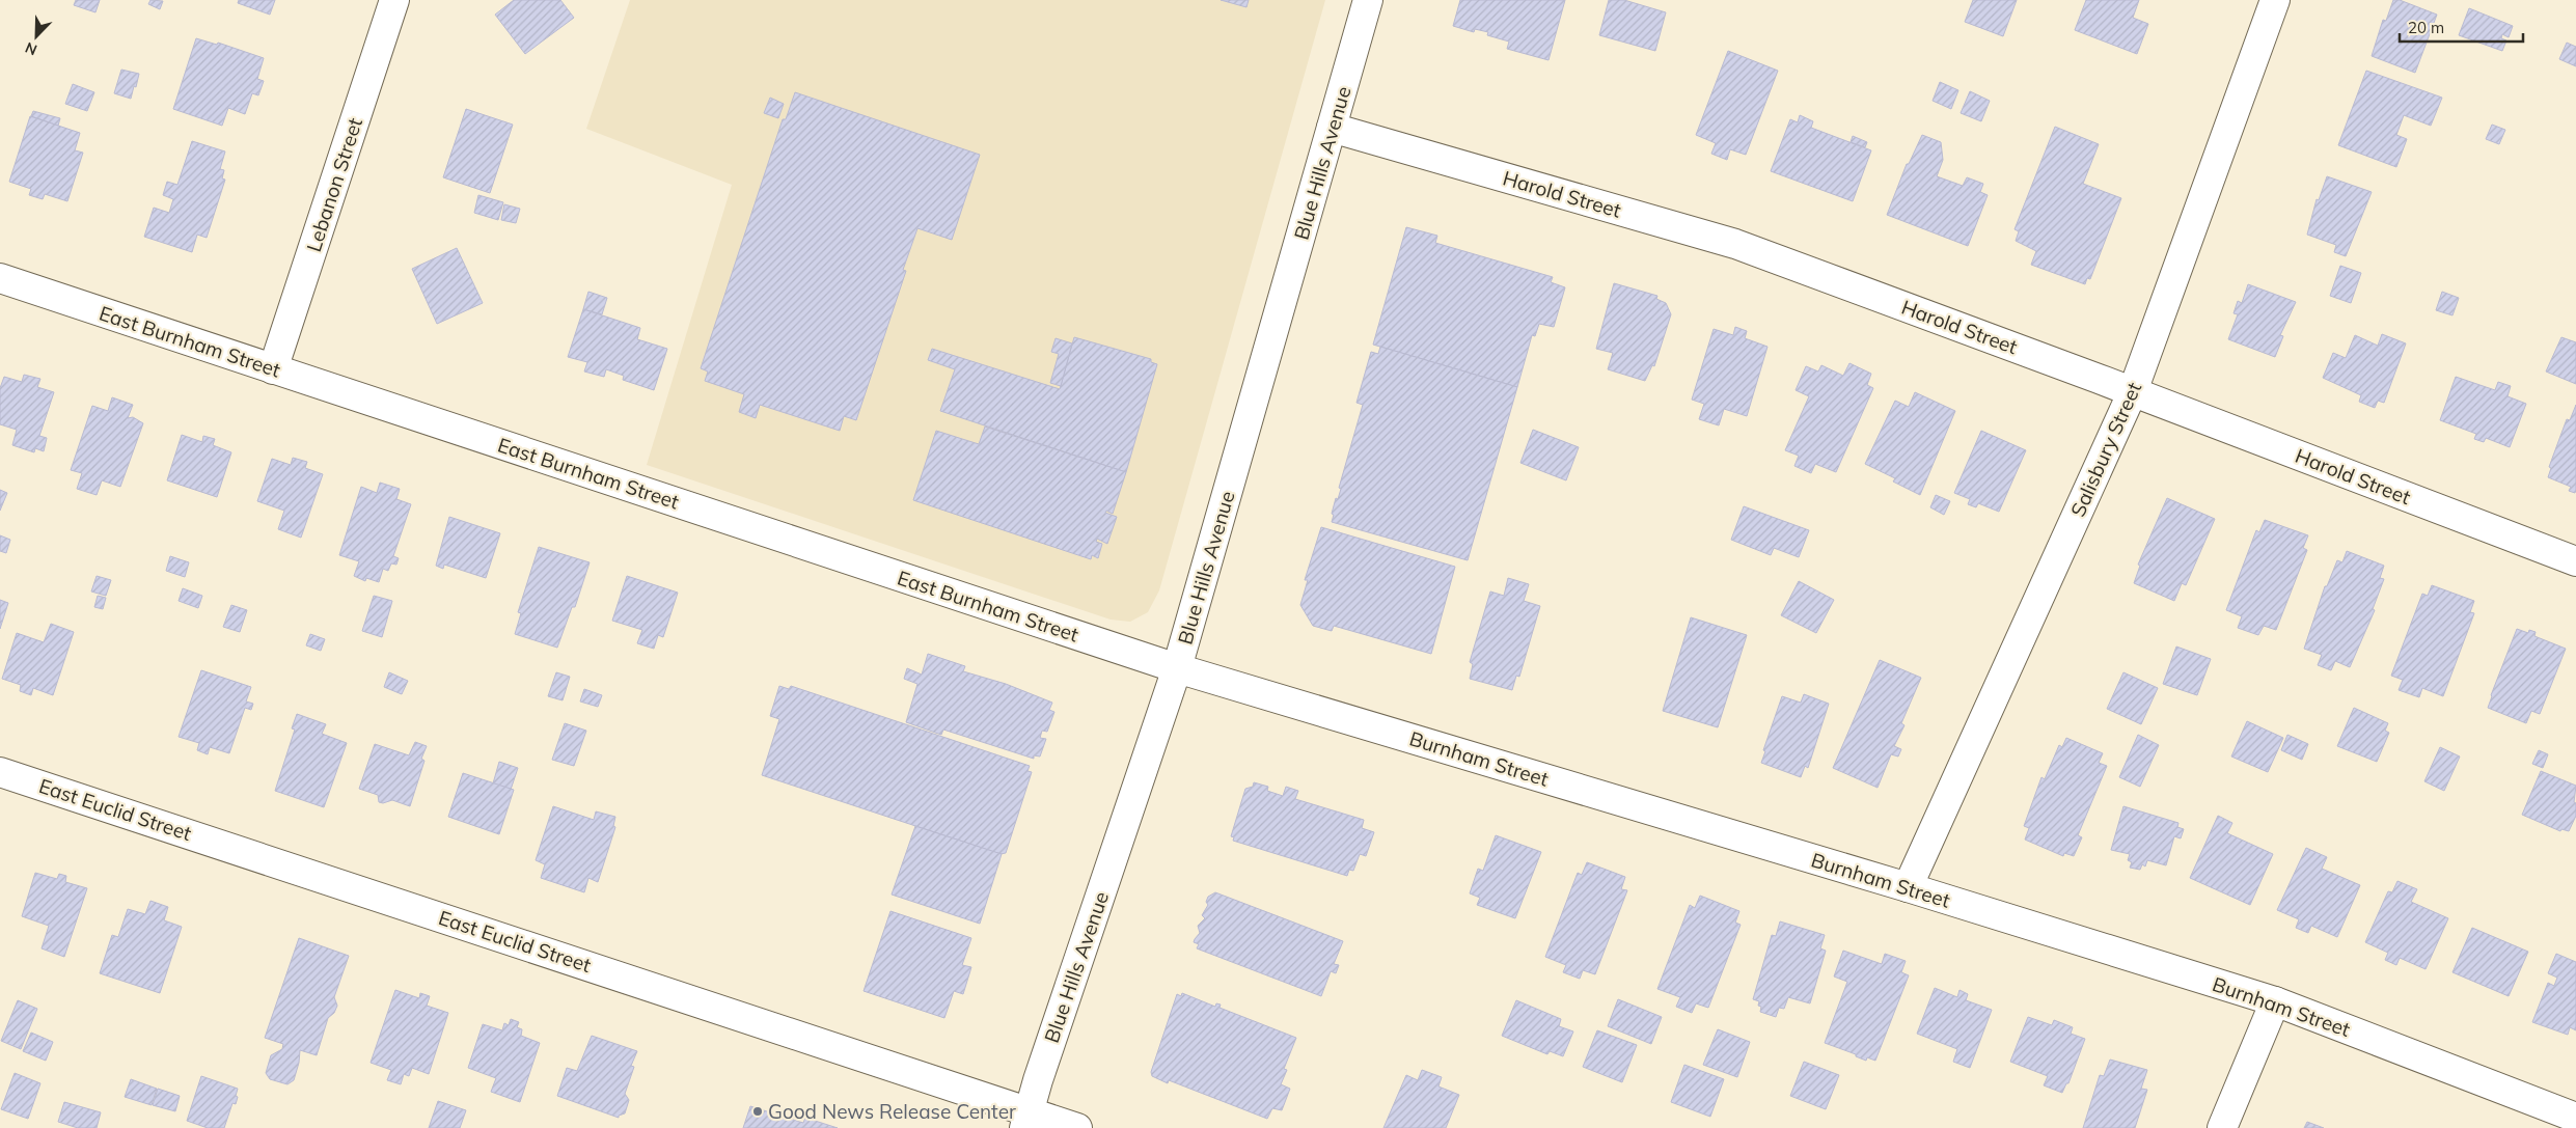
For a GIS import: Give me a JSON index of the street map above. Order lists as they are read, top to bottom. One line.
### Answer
{"streets":{"street":["Blue Hills Avenue","Lebanon Street","Harold Street","East Burnham Street","Salisbury Street","Burnham Street","East Euclid Street"]},"crossings":[["Blue Hills Avenue","Harold Street"],["Blue Hills Avenue","East Burnham Street"],["Blue Hills Avenue","Burnham Street"],["Blue Hills Avenue","East Euclid Street"],["Lebanon Street","East Burnham Street"],["Harold Street","Salisbury Street"],["East Burnham Street","Burnham Street"],["Salisbury Street","Burnham Street"]],"places":["Good News Release Center"],"scale_bar":"20 m","north":"bottom left"}
